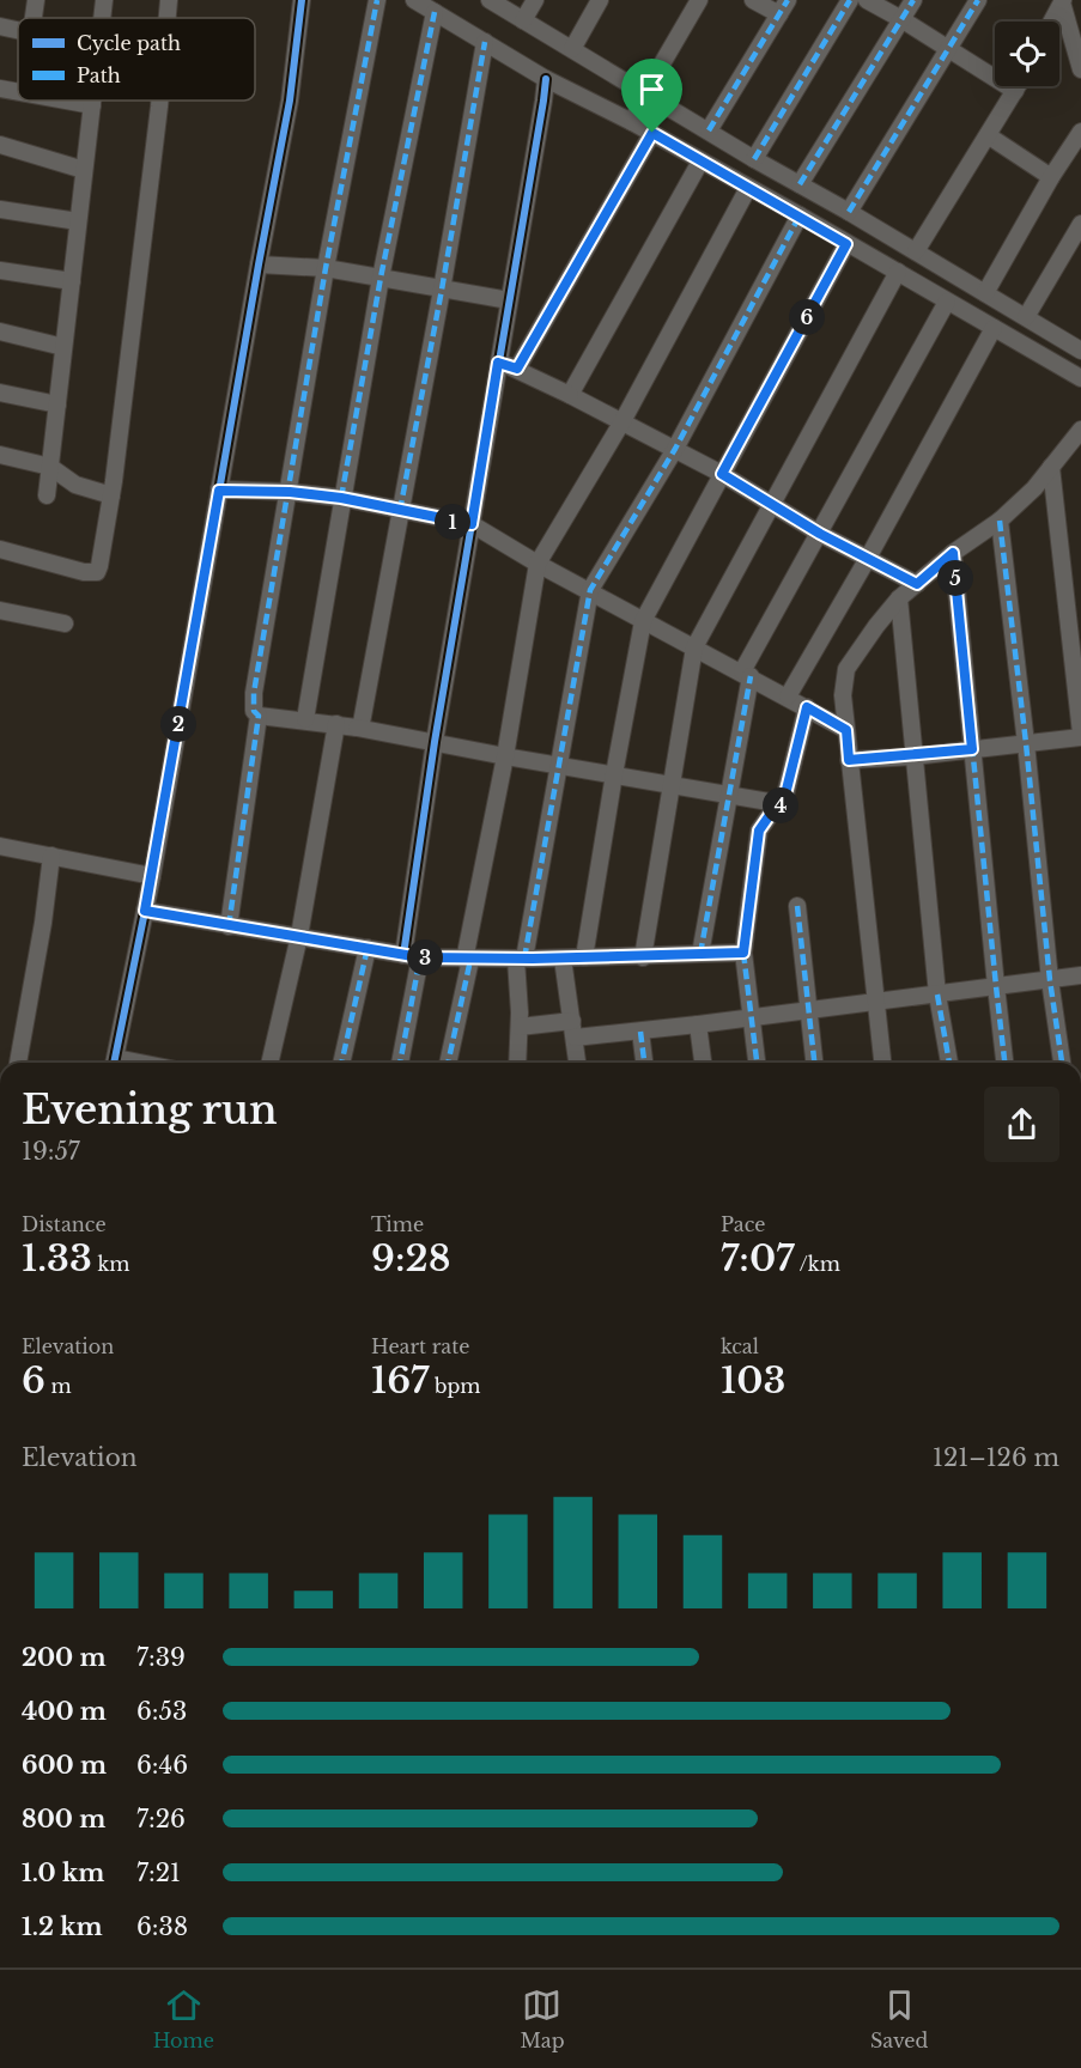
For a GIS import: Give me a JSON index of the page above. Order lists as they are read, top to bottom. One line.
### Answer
{"legend":["Cycle path","Path"],"page":{"pins":["6","1","5","2","4","3"],"heading":["Evening run","19:57"],"stats":[["Distance","1.33 km"],["Time","9:28"],["Pace","7:07 /km"],["Elevation","6 m"],["Heart rate","167 bpm"],["kcal","103"]],"chart":["Elevation","121–126 m"],"list":[{"name":"200 m","note":"7:39"},{"name":"400 m","note":"6:53"},{"name":"600 m","note":"6:46"},{"name":"800 m","note":"7:26"},{"name":"1.0 km","note":"7:21"},{"name":"1.2 km","note":"6:38"}],"tabs":["Home","Map","Saved"]}}
